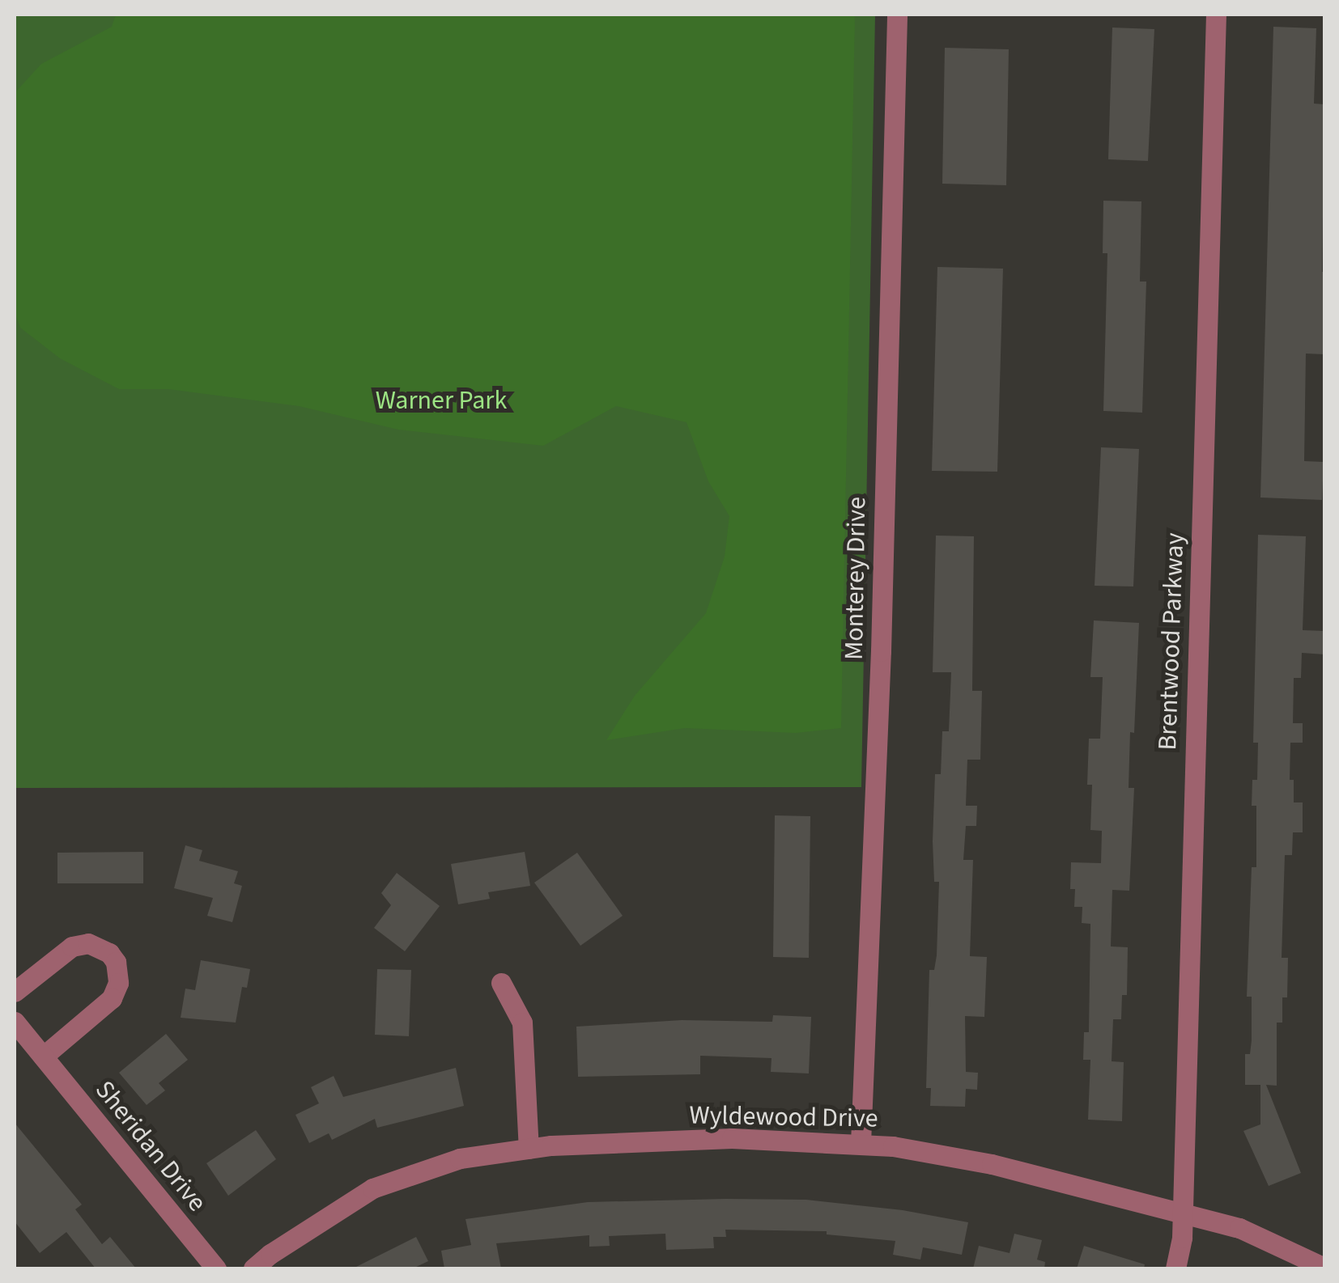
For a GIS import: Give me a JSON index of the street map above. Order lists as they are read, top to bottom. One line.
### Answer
{"streets":{"street":["Monterey Drive","Brentwood Parkway","Wyldewood Drive","Sheridan Drive"]},"crossings":[["Monterey Drive","Wyldewood Drive"],["Brentwood Parkway","Wyldewood Drive"]],"parks":["Warner Park"]}
